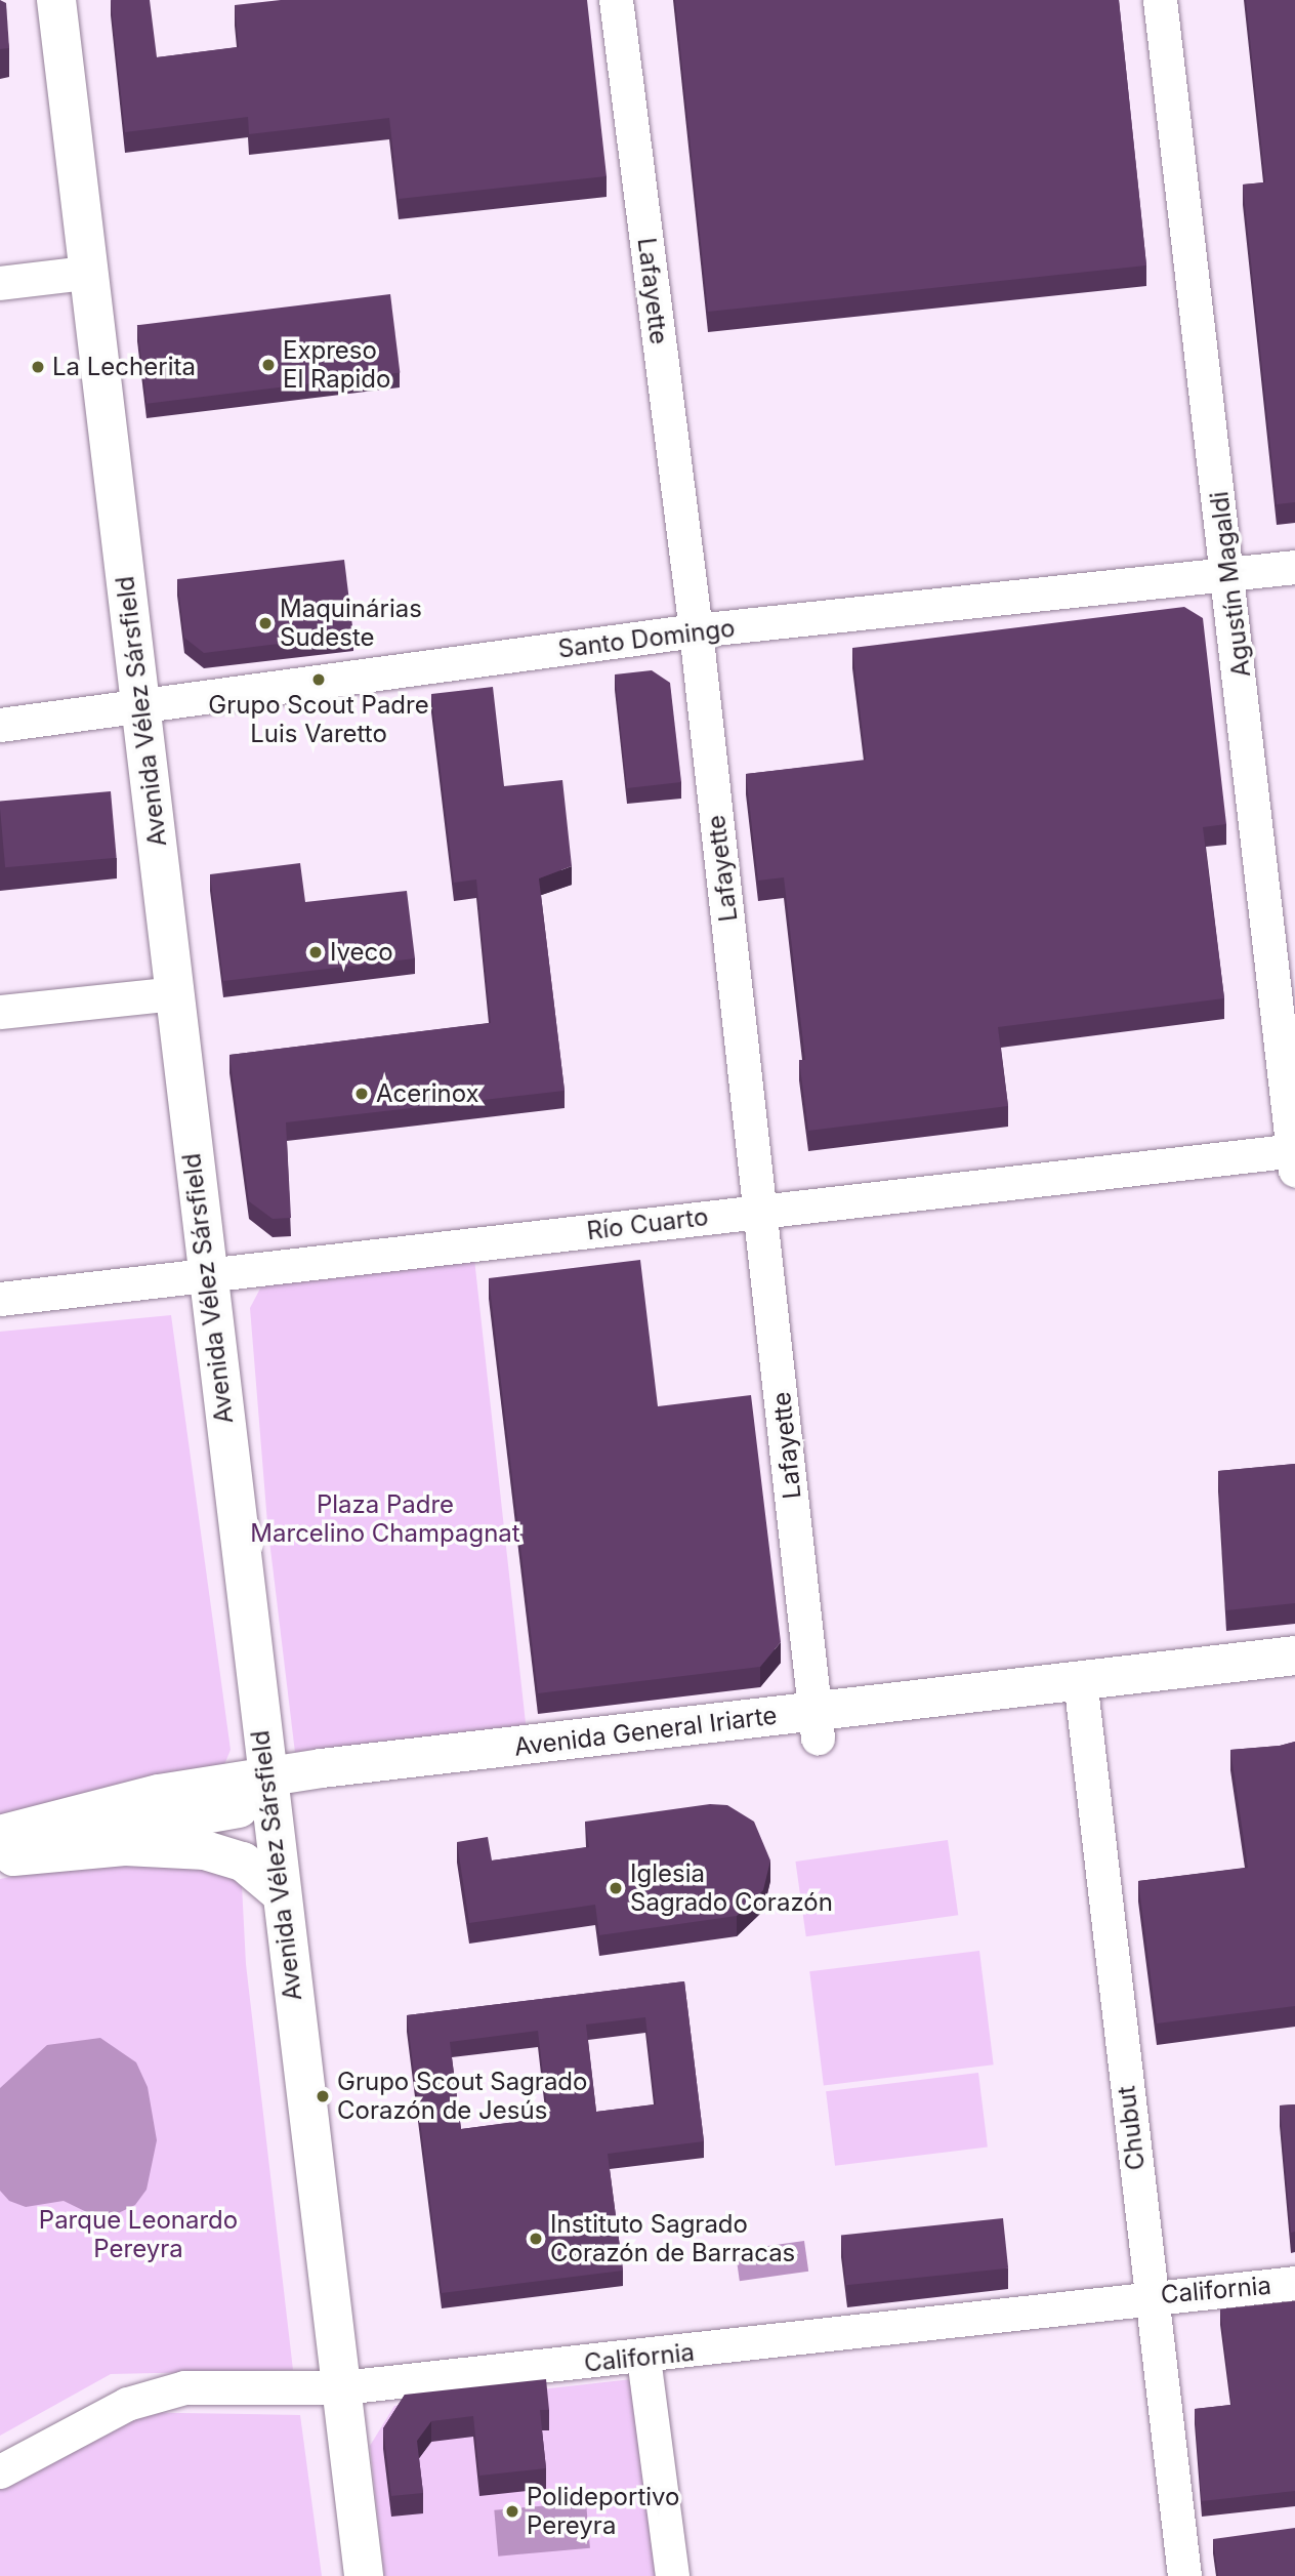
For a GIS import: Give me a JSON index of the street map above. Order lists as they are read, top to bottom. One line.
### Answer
{"streets":{"main road":["Avenida Vélez Sársfield","Avenida General Iriarte"],"street":["Lafayette","Agustín Magaldi","Santo Domingo","Río Cuarto","Chubut","California"]},"crossings":[["Lafayette","Santo Domingo"],["Lafayette","Río Cuarto"],["Lafayette","Avenida General Iriarte"],["Agustín Magaldi","Santo Domingo"],["Agustín Magaldi","Río Cuarto"],["Santo Domingo","Avenida Vélez Sársfield"],["Avenida Vélez Sársfield","Río Cuarto"],["Avenida Vélez Sársfield","Avenida General Iriarte"],["Avenida Vélez Sársfield","California"],["Avenida General Iriarte","Chubut"],["Chubut","California"]],"parks":["Plaza Padre Marcelino Champagnat","Parque Leonardo Pereyra"],"places":["Expreso El Rapido","La Lecherita","Maquinárias Sudeste","Grupo Scout Padre Luis Varetto","Iveco","Acerinox","Iglesia Sagrado Corazón","Grupo Scout Sagrado Corazón de Jesús","Instituto Sagrado Corazón de Barracas","Polideportivo Pereyra"]}
